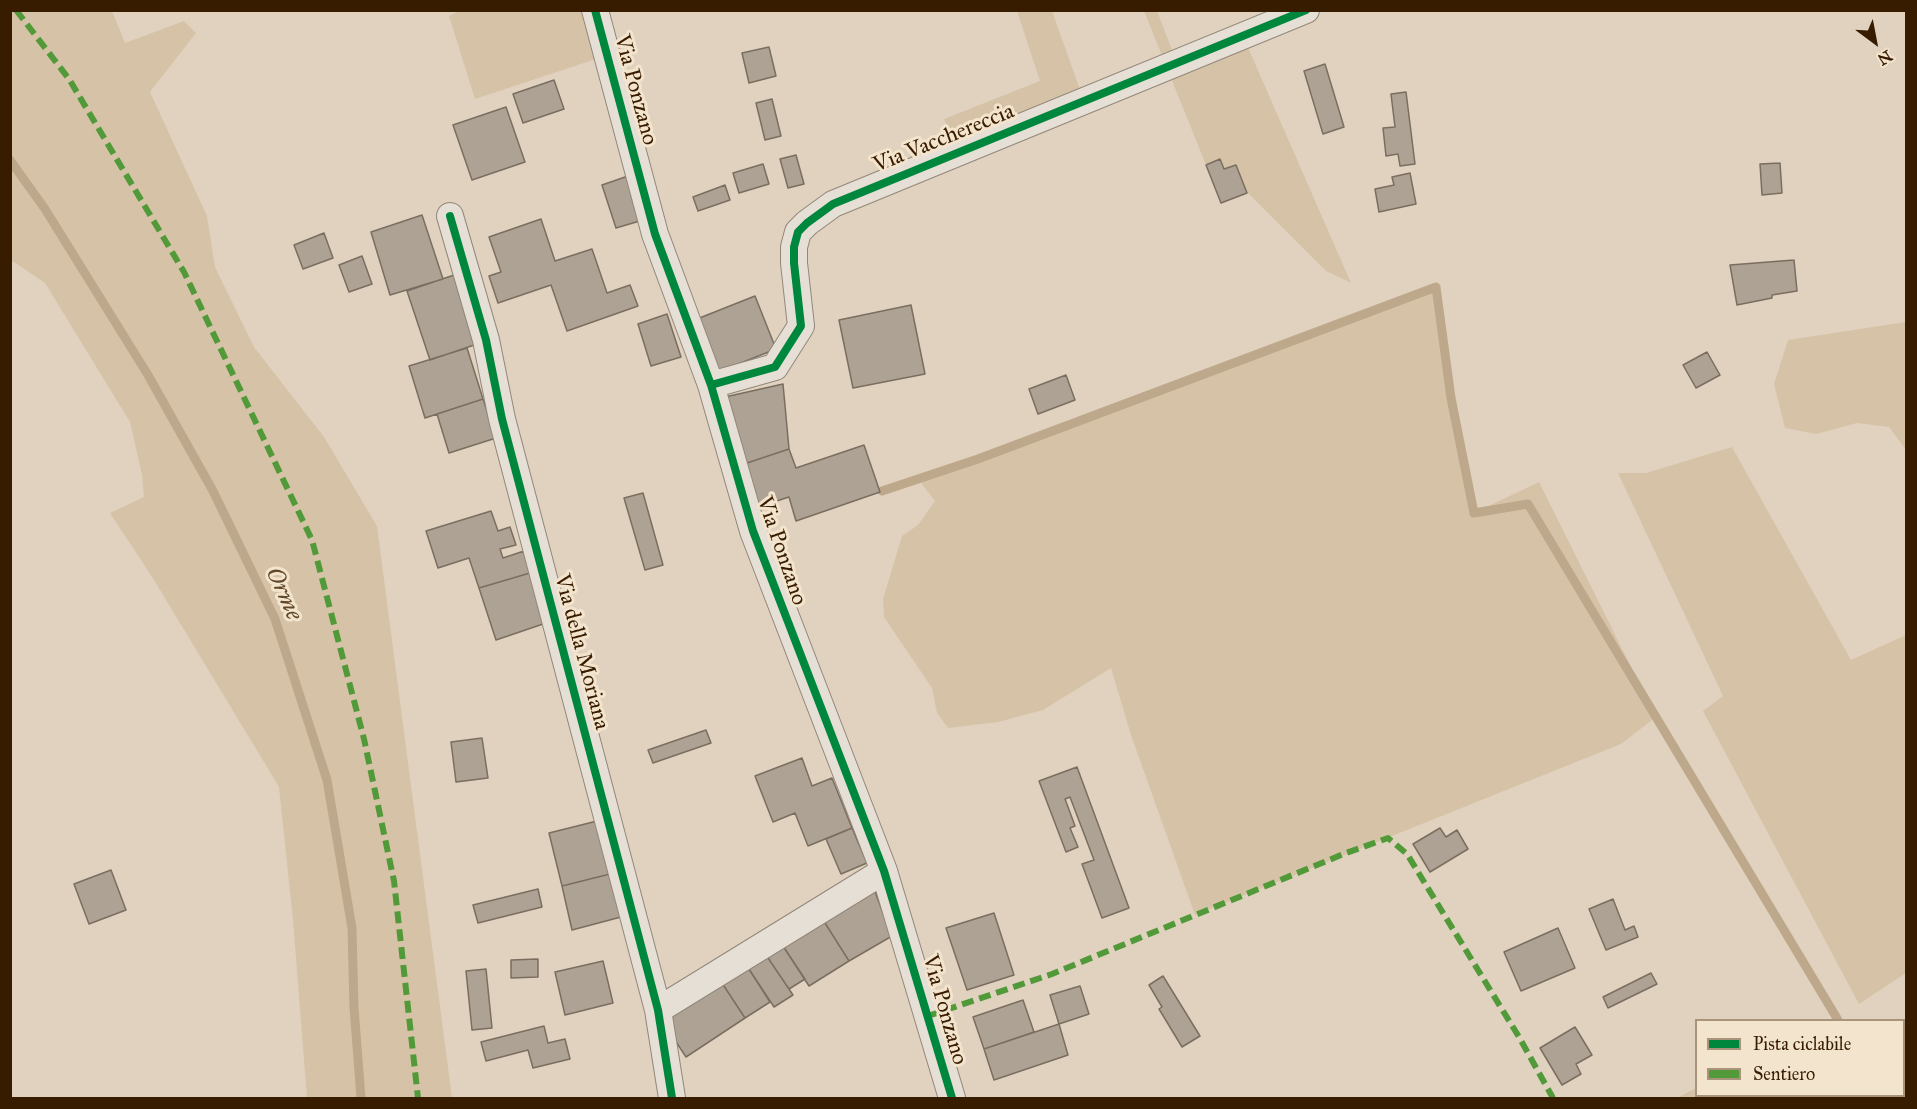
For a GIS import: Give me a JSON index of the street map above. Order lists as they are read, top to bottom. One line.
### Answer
{"streets":{"street":["Via Ponzano","Via Vacchereccia","Via della Moriana"]},"crossings":[["Via Ponzano","Via Vacchereccia"]],"water":["Orme"],"legend":["Pista ciclabile","Sentiero"],"north":"bottom right"}
